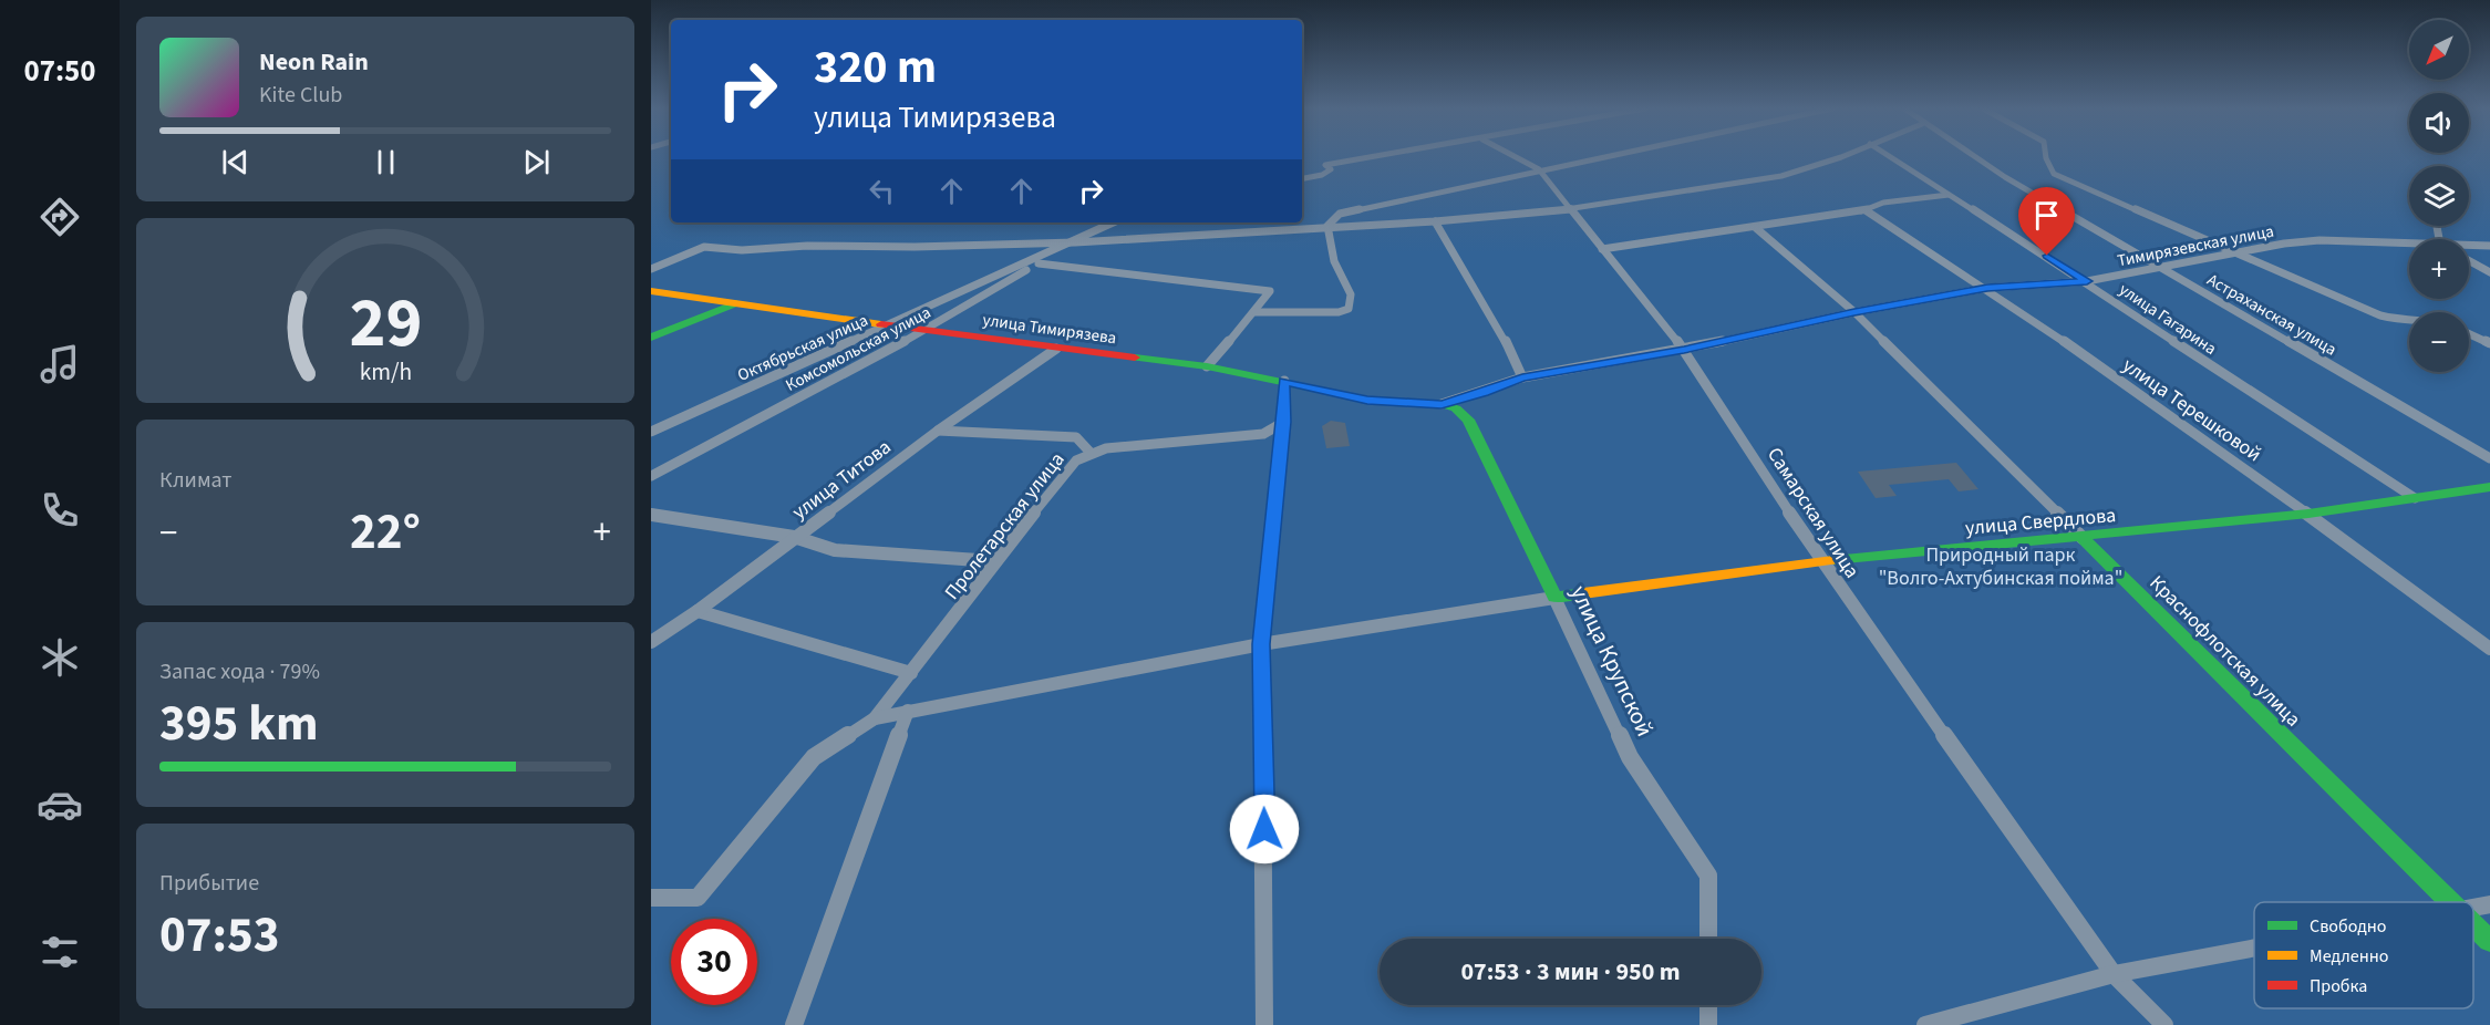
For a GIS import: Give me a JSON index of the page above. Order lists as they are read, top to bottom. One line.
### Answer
{"streets":{"street":["Тимирязевская улица","Астраханская улица","улица Гагарина","улица Тимирязева","Октябрьская улица","Комсомольская улица","улица Терешковой","улица Титова","Самарская улица","улица Свердлова","Пролетарская улица","Краснофлотская улица","улица Крупской"]},"crossings":[["Тимирязевская улица","Астраханская улица"],["Тимирязевская улица","улица Гагарина"],["Тимирязевская улица","улица Тимирязева"],["Тимирязевская улица","улица Терешковой"],["Тимирязевская улица","Самарская улица"],["Тимирязевская улица","Краснофлотская улица"],["Тимирязевская улица","улица Крупской"],["улица Гагарина","улица Свердлова"],["улица Тимирязева","Октябрьская улица"],["улица Тимирязева","Комсомольская улица"],["улица Тимирязева","улица Титова"],["улица Тимирязева","улица Крупской"],["Октябрьская улица","Комсомольская улица"],["улица Терешковой","улица Свердлова"],["Самарская улица","улица Свердлова"],["улица Свердлова","Краснофлотская улица"],["улица Свердлова","улица Крупской"]],"parks":["Природный парк \"Волго-Ахтубинская пойма\""],"legend":["Свободно","Медленно","Пробка"],"north":"bottom left","page":{"tabs":"07:50","map_buttons":["+","−"],"turn":["320 m","улица Тимирязева"],"song":["Neon Rain","Kite Club"],"tile":["Климат",["Запас хода · 79%","395 km"],["Прибытие","07:53"]],"heat":["−","22°","+"],"limit":"30","trip":"07:53 · 3 мин · 950 m","gauge":["29","km/h"]}}
